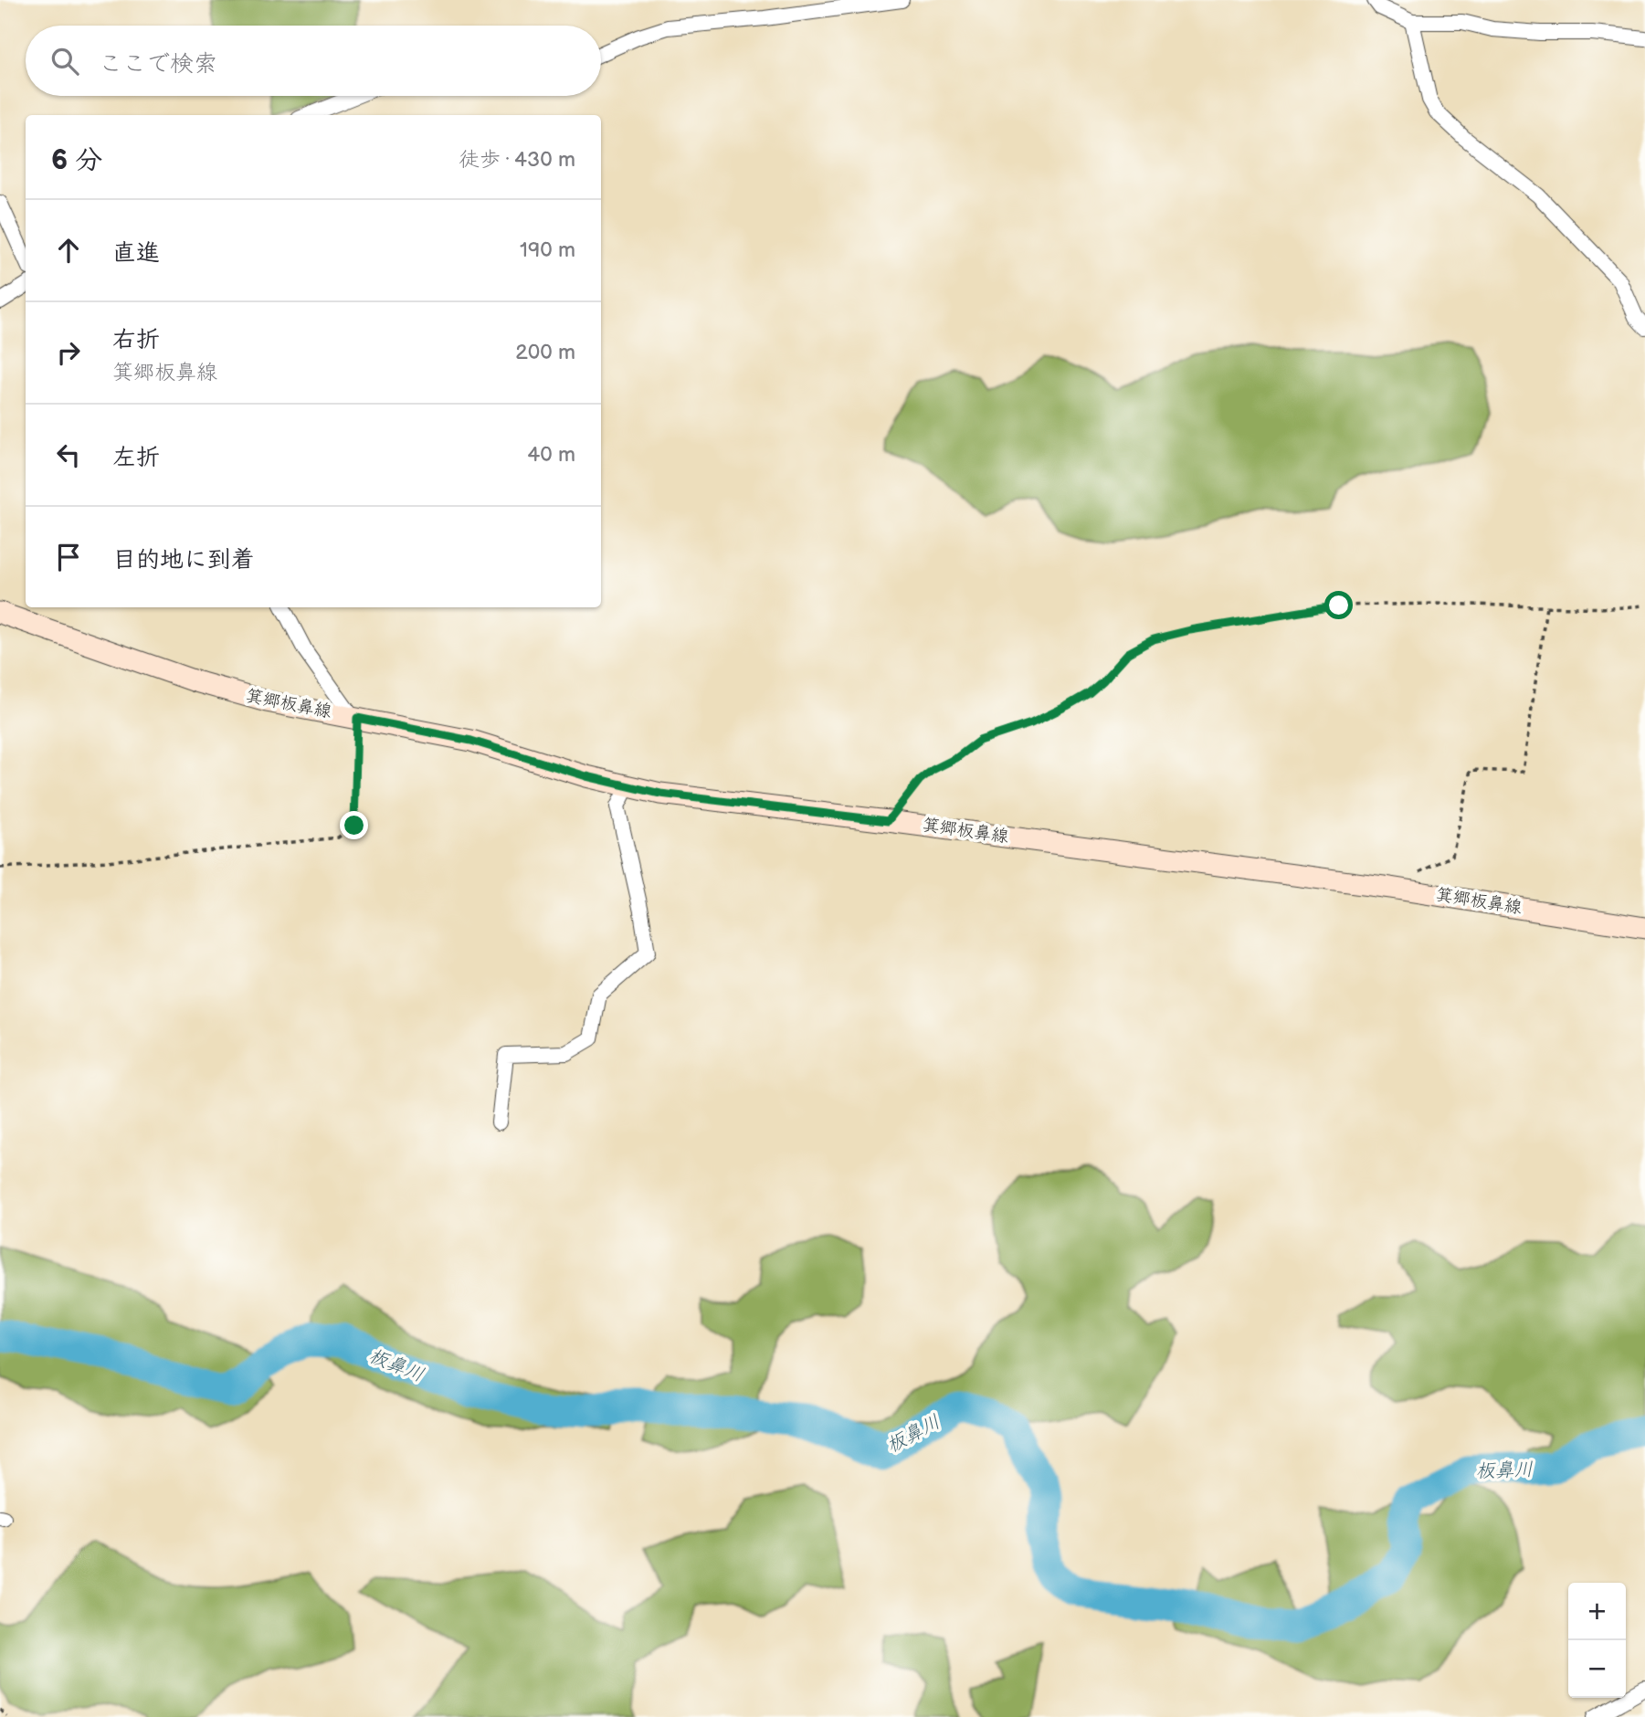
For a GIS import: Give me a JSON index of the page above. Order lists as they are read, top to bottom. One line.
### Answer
{"streets":{"main road":["箕郷板鼻線"]},"water":["板鼻川"],"page":{"search":"ここで検索","heading":["6 分","徒歩 · 430 m"],"list":[["直進","190 m"],["右折","箕郷板鼻線","200 m"],["左折","40 m"],"目的地に到着"],"map_buttons":["+","−"]}}
